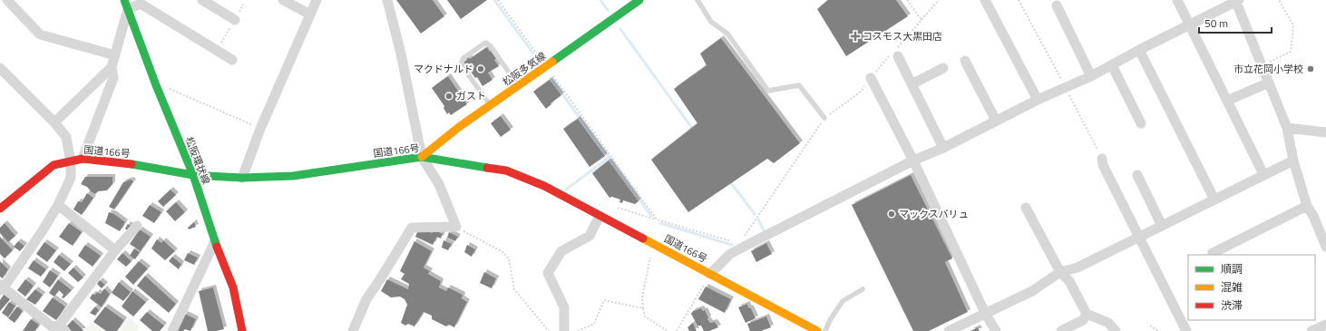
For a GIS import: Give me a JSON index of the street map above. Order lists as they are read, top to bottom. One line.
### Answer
{"streets":{"main road":["松阪多気線","国道166号","松阪環状線"]},"crossings":[["松阪多気線","国道166号"],["国道166号","松阪環状線"]],"places":{"health":["コスモス大黒田店"],"other":["マクドナルド","市立花岡小学校","ガスト","マックスバリュ"]},"legend":["順調","混雑","渋滞"],"scale_bar":"50 m"}
